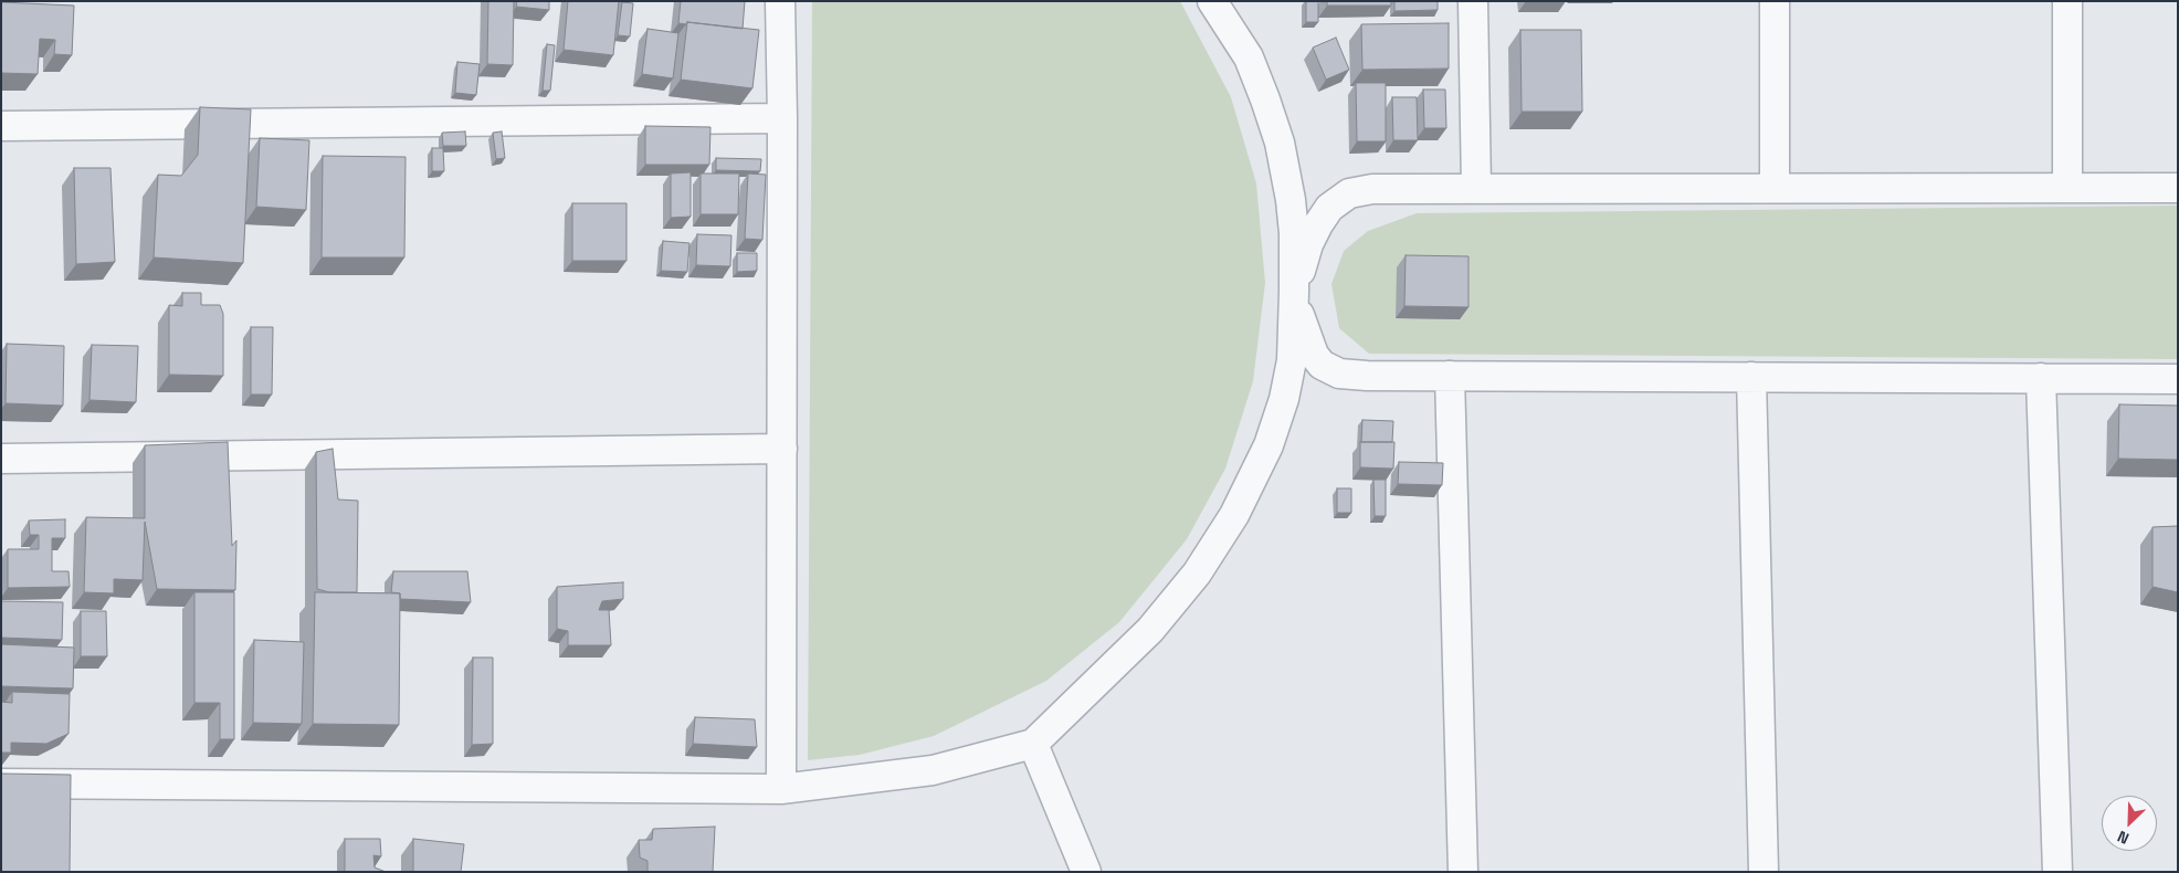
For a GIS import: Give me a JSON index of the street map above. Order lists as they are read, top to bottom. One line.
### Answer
{"north":"bottom left"}
